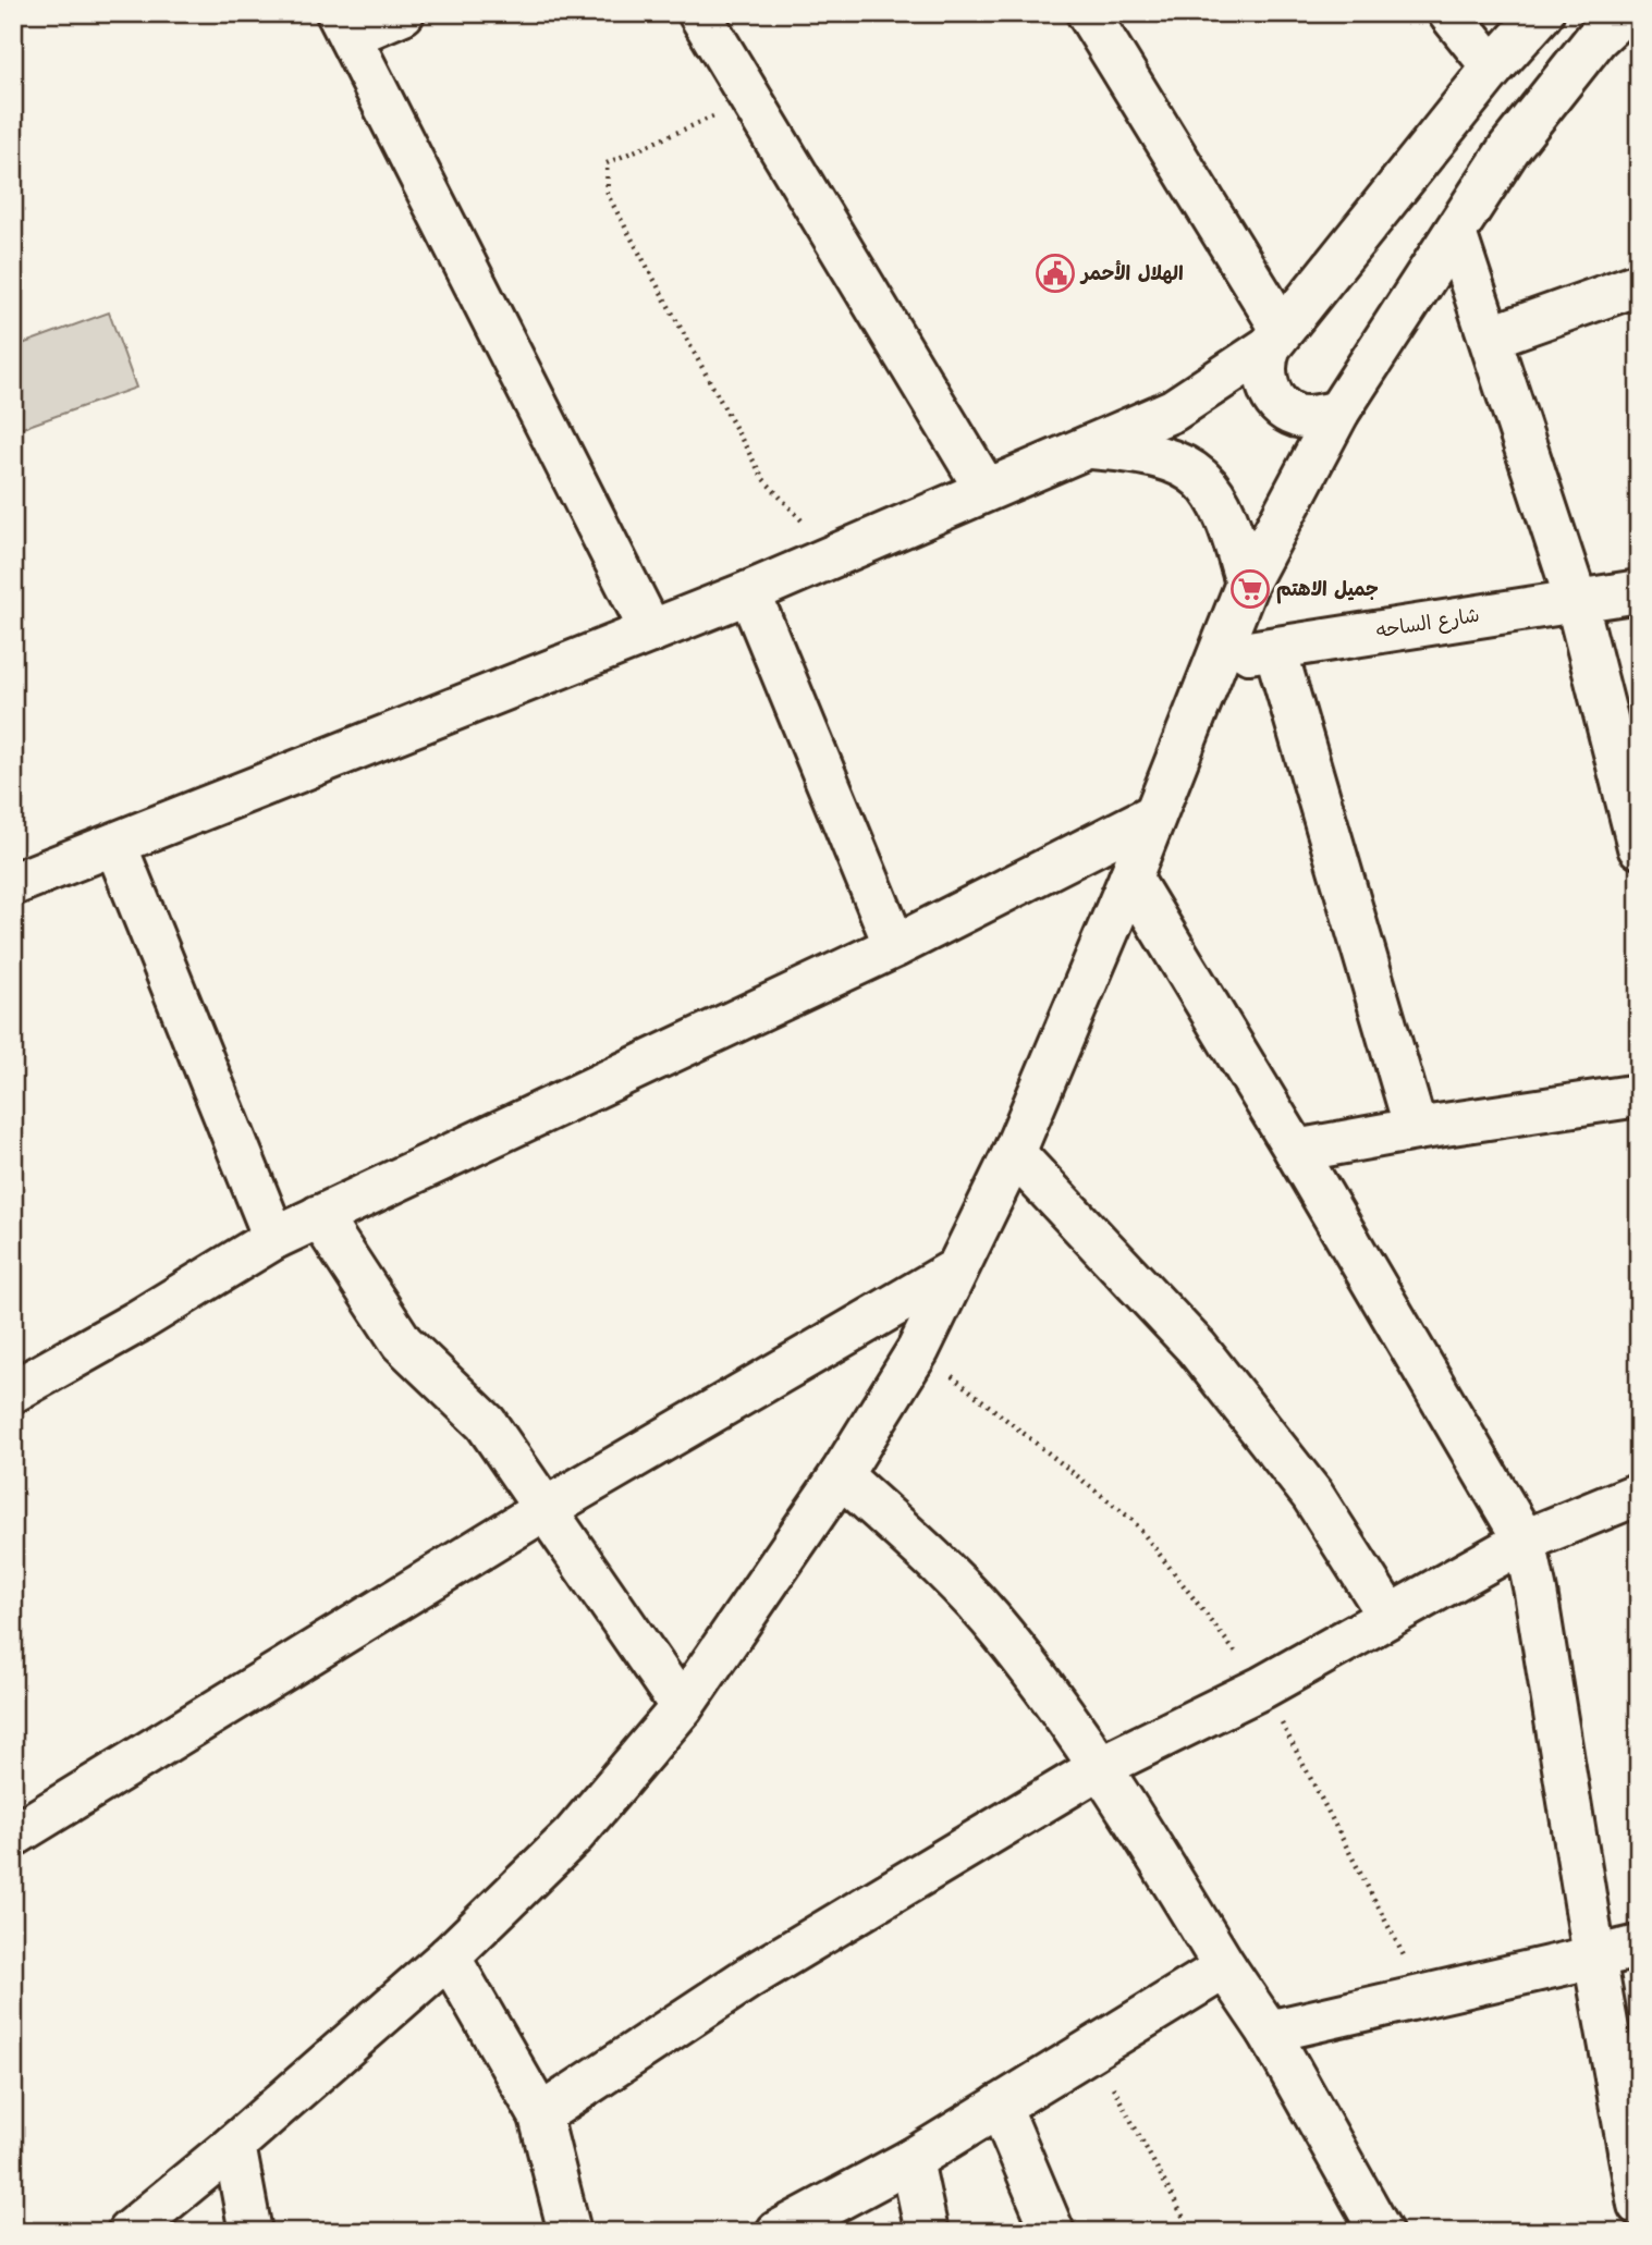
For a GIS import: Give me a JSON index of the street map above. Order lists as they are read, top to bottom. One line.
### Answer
{"streets":{"street":["شارع الساحه"]},"places":{"public building":["الهلال الأحمر"],"supermarket":["جميل الاهتم"]}}
